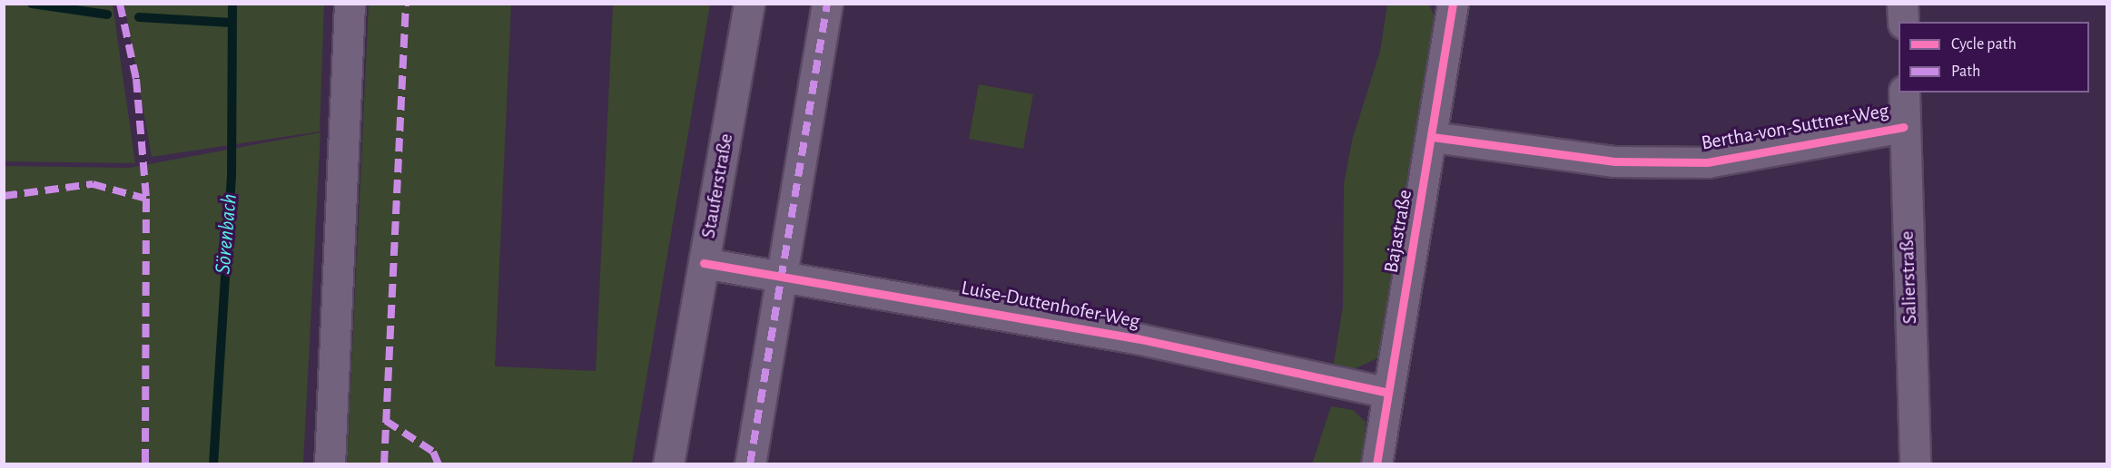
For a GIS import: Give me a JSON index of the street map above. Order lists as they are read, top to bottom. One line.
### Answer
{"streets":{"street":["Bertha-von-Suttner-Weg","Stauferstraße","Bajastraße","Salierstraße","Luise-Duttenhofer-Weg"]},"crossings":[["Bertha-von-Suttner-Weg","Bajastraße"],["Bertha-von-Suttner-Weg","Salierstraße"],["Stauferstraße","Luise-Duttenhofer-Weg"],["Bajastraße","Luise-Duttenhofer-Weg"]],"water":["Sörenbach"],"legend":["Cycle path","Path"]}
